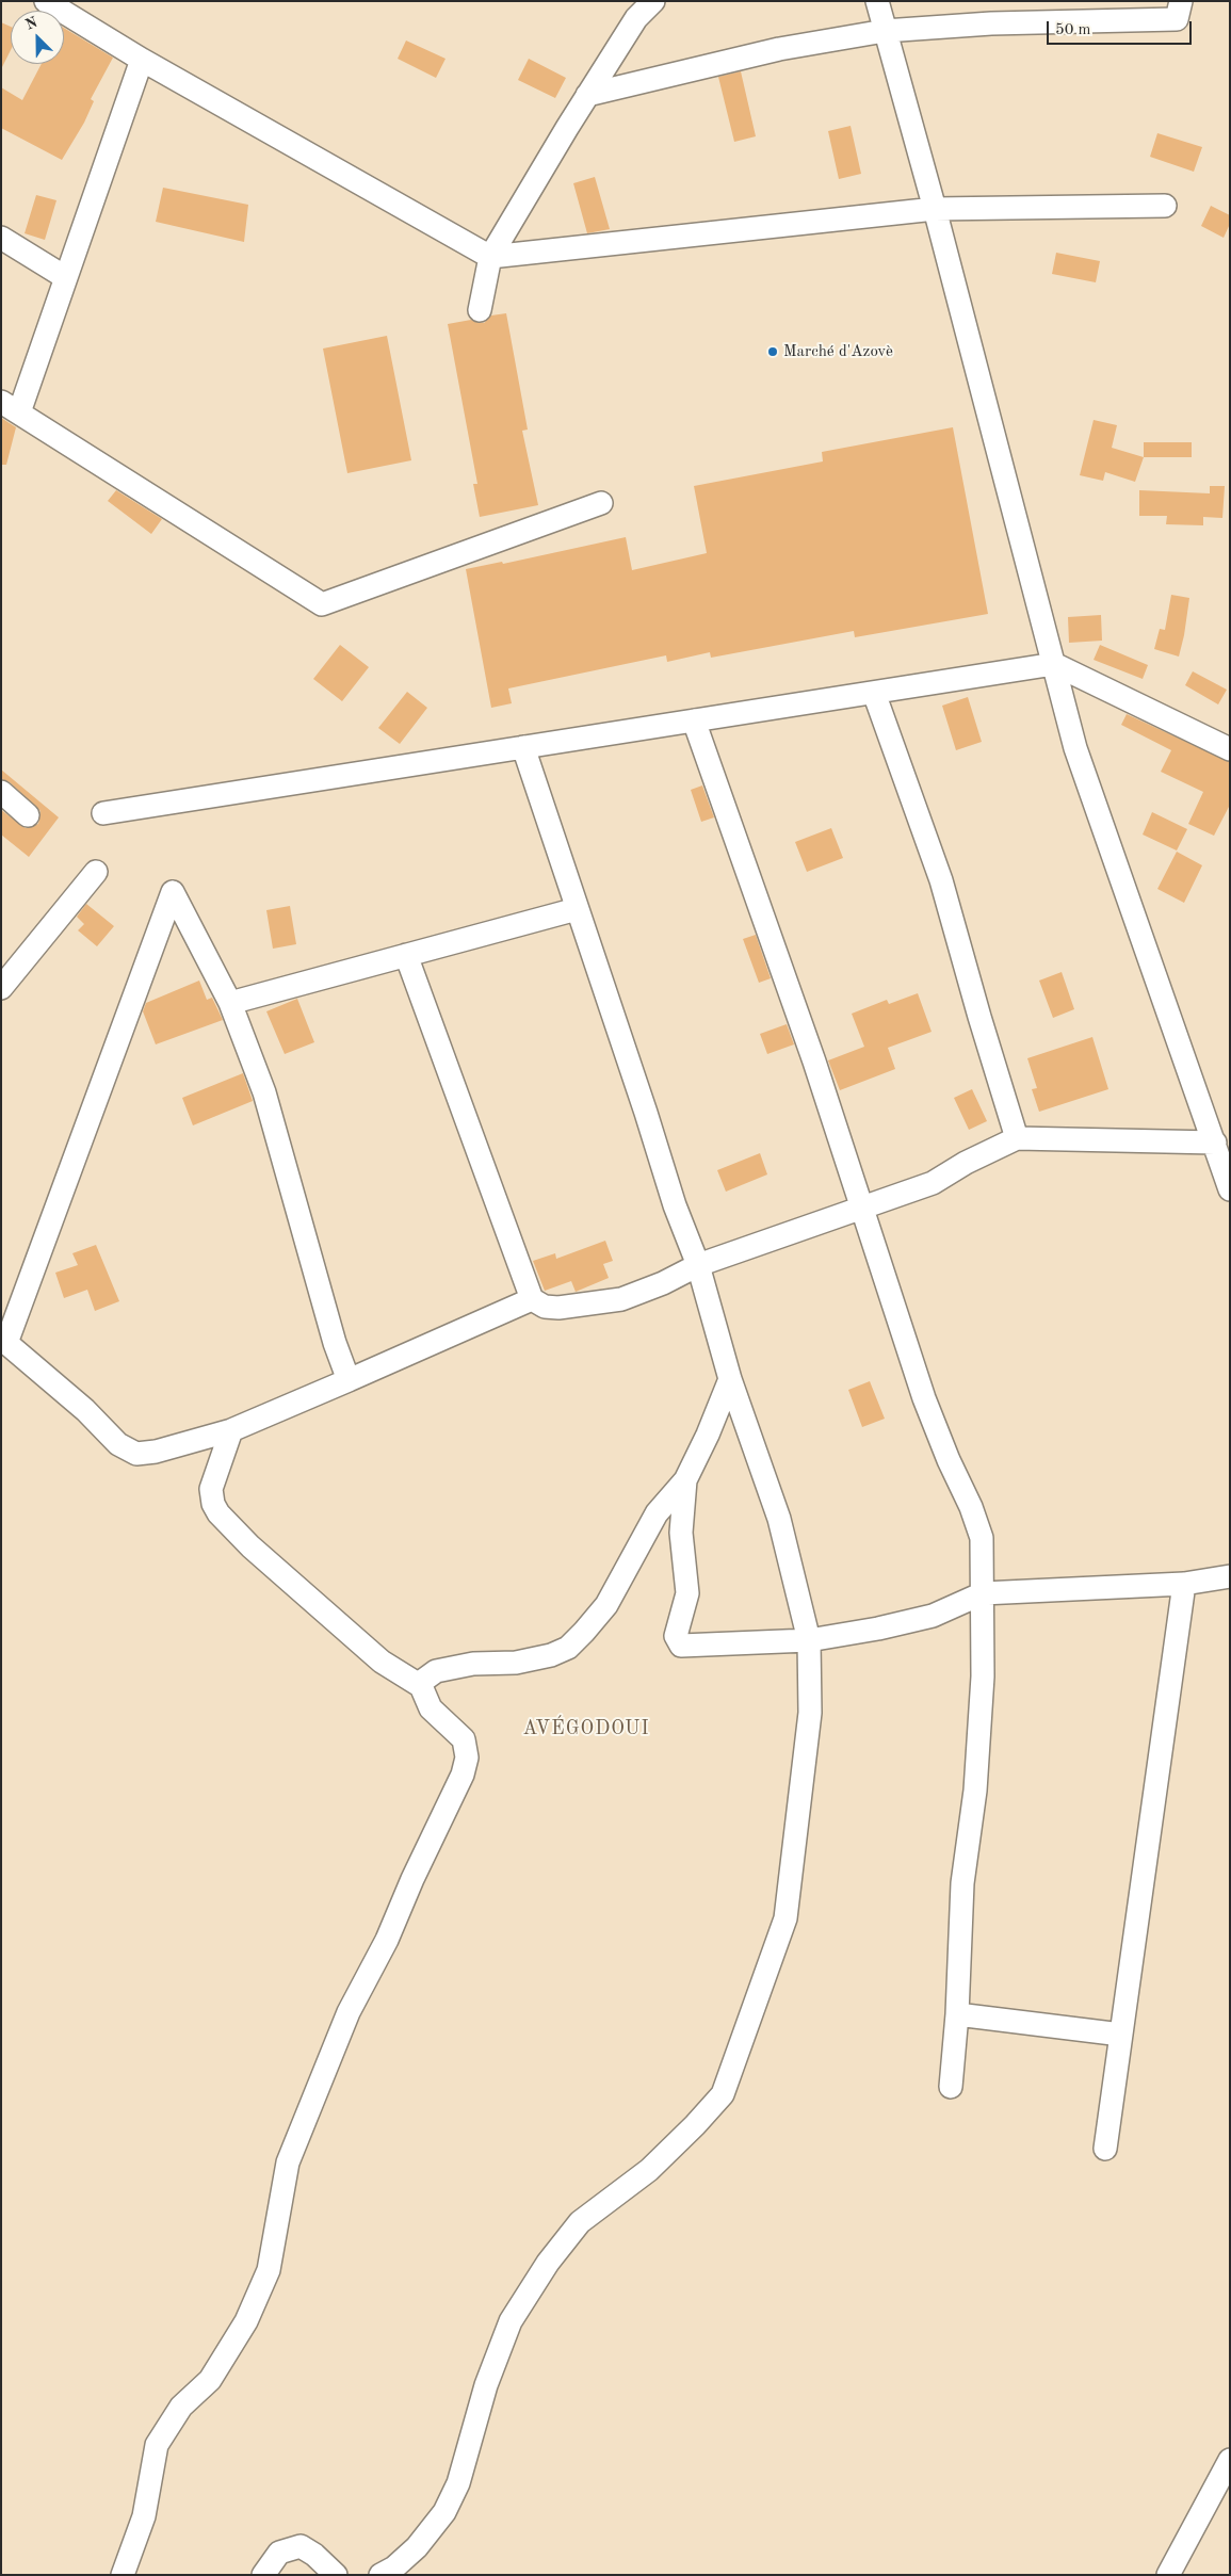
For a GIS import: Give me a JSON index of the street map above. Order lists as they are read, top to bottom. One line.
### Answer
{"districts":["AVÉGODOUI"],"places":["Marché d'Azovè"],"scale_bar":"50 m","north":"top left"}
